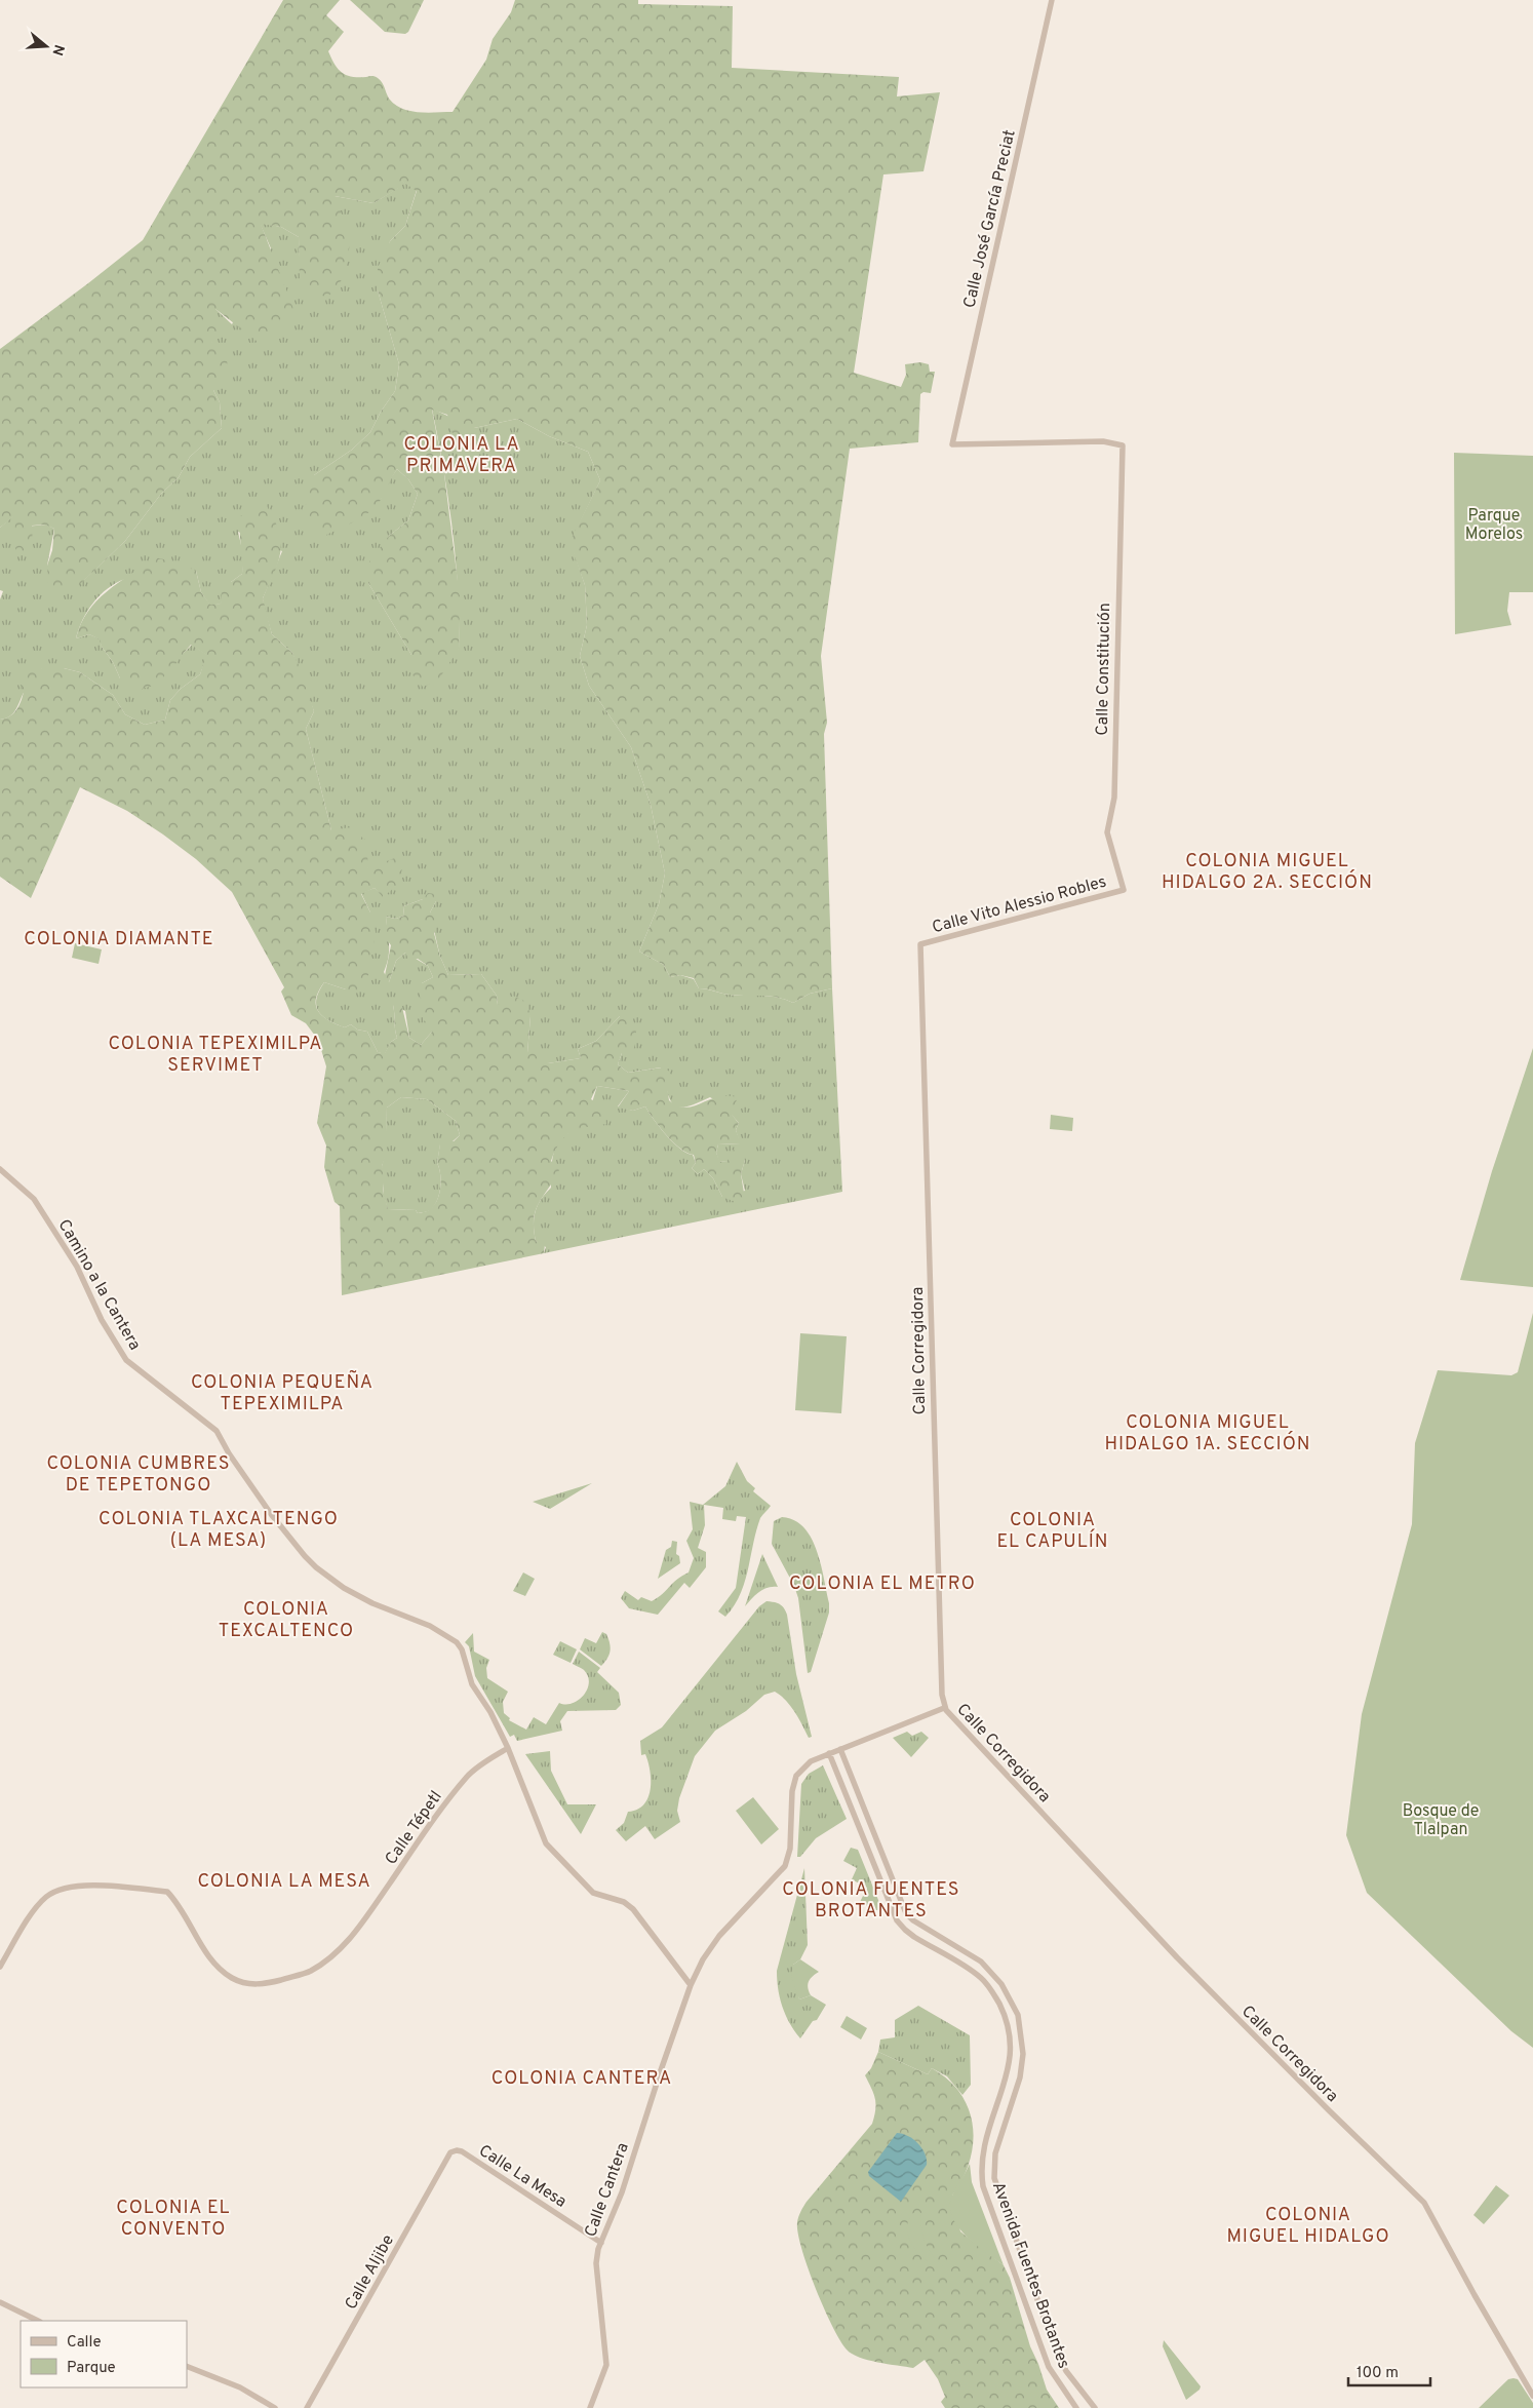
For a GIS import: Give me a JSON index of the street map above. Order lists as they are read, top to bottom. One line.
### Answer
{"streets":{"street":["Calle José García Preciat","Calle Constitución","Calle Vito Alessio Robles","Camino a la Cantera","Calle Corregidora","Calle Tépetl","Calle La Mesa","Calle Cantera","Calle Aljibe","Avenida Fuentes Brotantes"]},"crossings":[["Calle José García Preciat","Calle Constitución"],["Calle Constitución","Calle Vito Alessio Robles"],["Calle Vito Alessio Robles","Calle Corregidora"],["Camino a la Cantera","Calle Tépetl"],["Camino a la Cantera","Calle Cantera"],["Calle Corregidora","Calle Cantera"],["Calle La Mesa","Calle Cantera"],["Calle La Mesa","Calle Aljibe"],["Calle Cantera","Avenida Fuentes Brotantes"]],"districts":["COLONIA LA PRIMAVERA","COLONIA MIGUEL HIDALGO 2A. SECCIÓN","COLONIA DIAMANTE","COLONIA TEPEXIMILPA SERVIMET","COLONIA PEQUEÑA TEPEXIMILPA","COLONIA MIGUEL HIDALGO 1A. SECCIÓN","COLONIA CUMBRES DE TEPETONGO","COLONIA TLAXCALTENGO (LA MESA)","COLONIA EL CAPULÍN","COLONIA EL METRO","COLONIA TEXCALTENCO","COLONIA LA MESA","COLONIA FUENTES BROTANTES","COLONIA CANTERA","COLONIA EL CONVENTO","COLONIA MIGUEL HIDALGO"],"parks":["Parque Morelos","Bosque de Tlalpan"],"legend":["Calle","Parque"],"scale_bar":"100 m","north":"right"}
